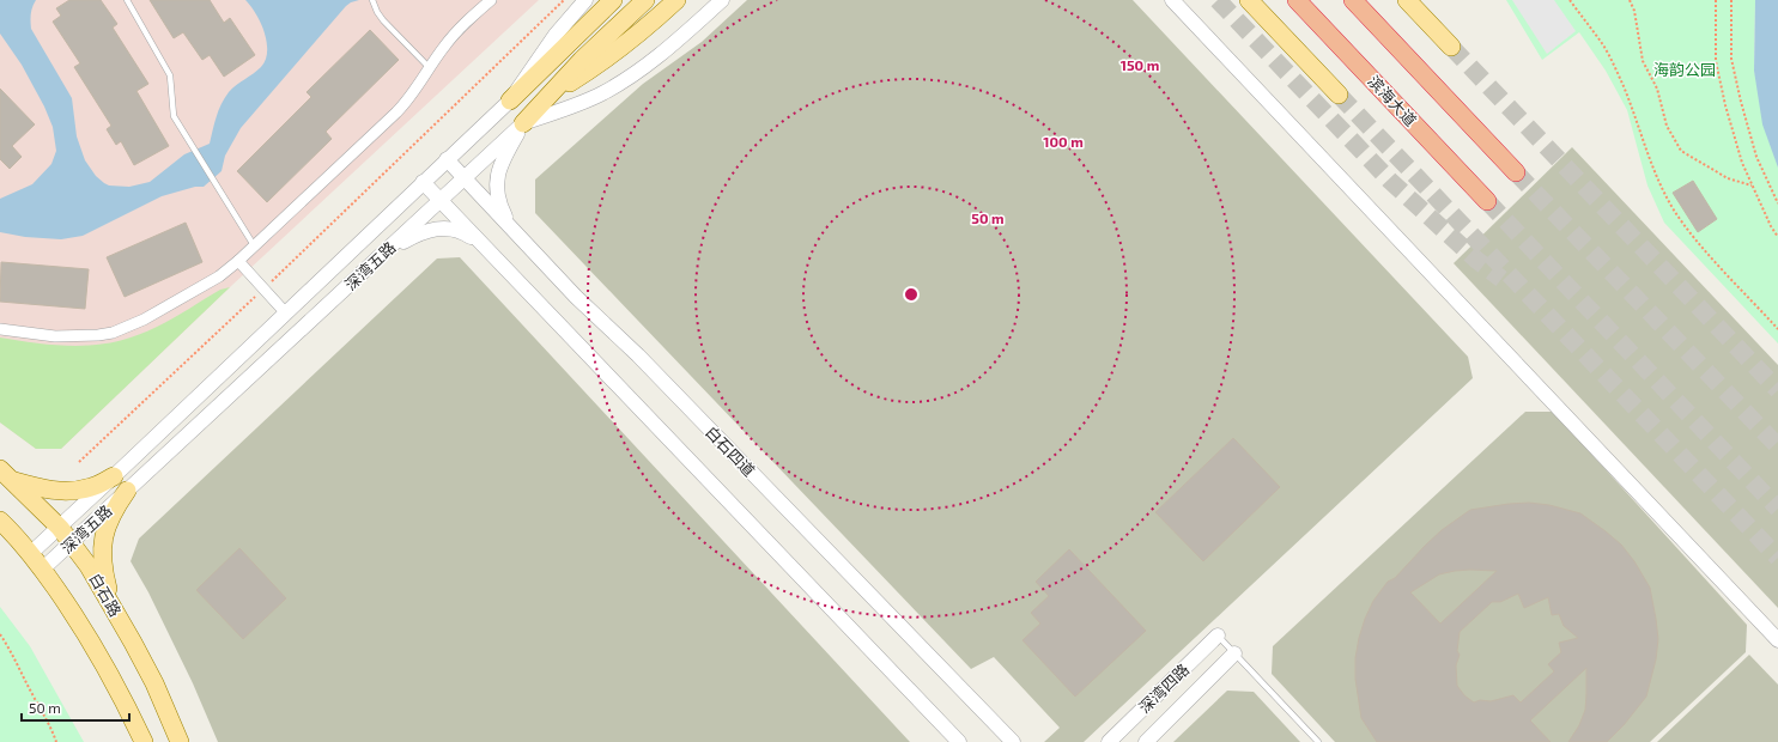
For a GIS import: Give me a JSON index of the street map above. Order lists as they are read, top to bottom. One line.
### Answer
{"streets":{"highway":["滨海大道"],"main road":["白石路"],"street":["深湾五路","白石四道","深湾四路"]},"crossings":[["深湾五路","白石四道"],["深湾五路","白石路"]],"parks":["海韵公园"],"scale_bar":"50 m","rings":["150 m","100 m","50 m"]}
